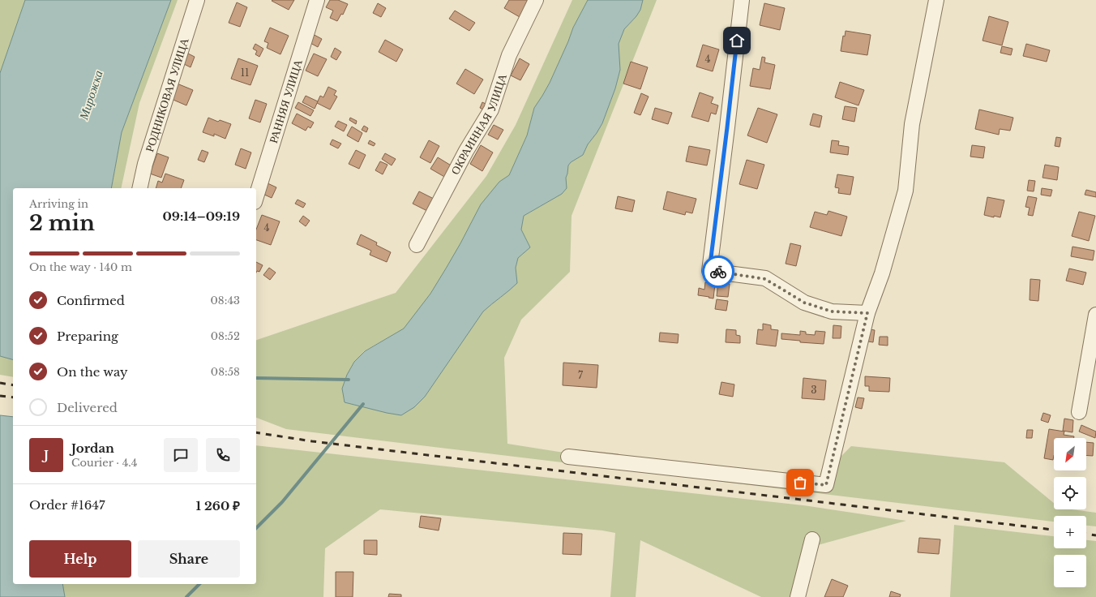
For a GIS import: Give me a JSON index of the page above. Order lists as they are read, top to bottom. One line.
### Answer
{"streets":{"street":["РОДНИКОВАЯ УЛИЦА","РАННЯЯ УЛИЦА","ОКРАИННАЯ УЛИЦА"]},"water":["Мирожка"],"house_numbers":["4","11","4","7","3"],"north":"bottom left","page":{"heading":["2 min","Arriving in","09:14–09:19"],"panel":["Jordan","Courier · 4.4","Order #1647","1 260 ₽"],"bar":"On the way · 140 m","list":[["Confirmed","08:43"],["Preparing","08:52"],["On the way","08:58"],"Delivered"],"map_buttons":["+","−"],"round":"J","buttons":["Help","Share"]}}
